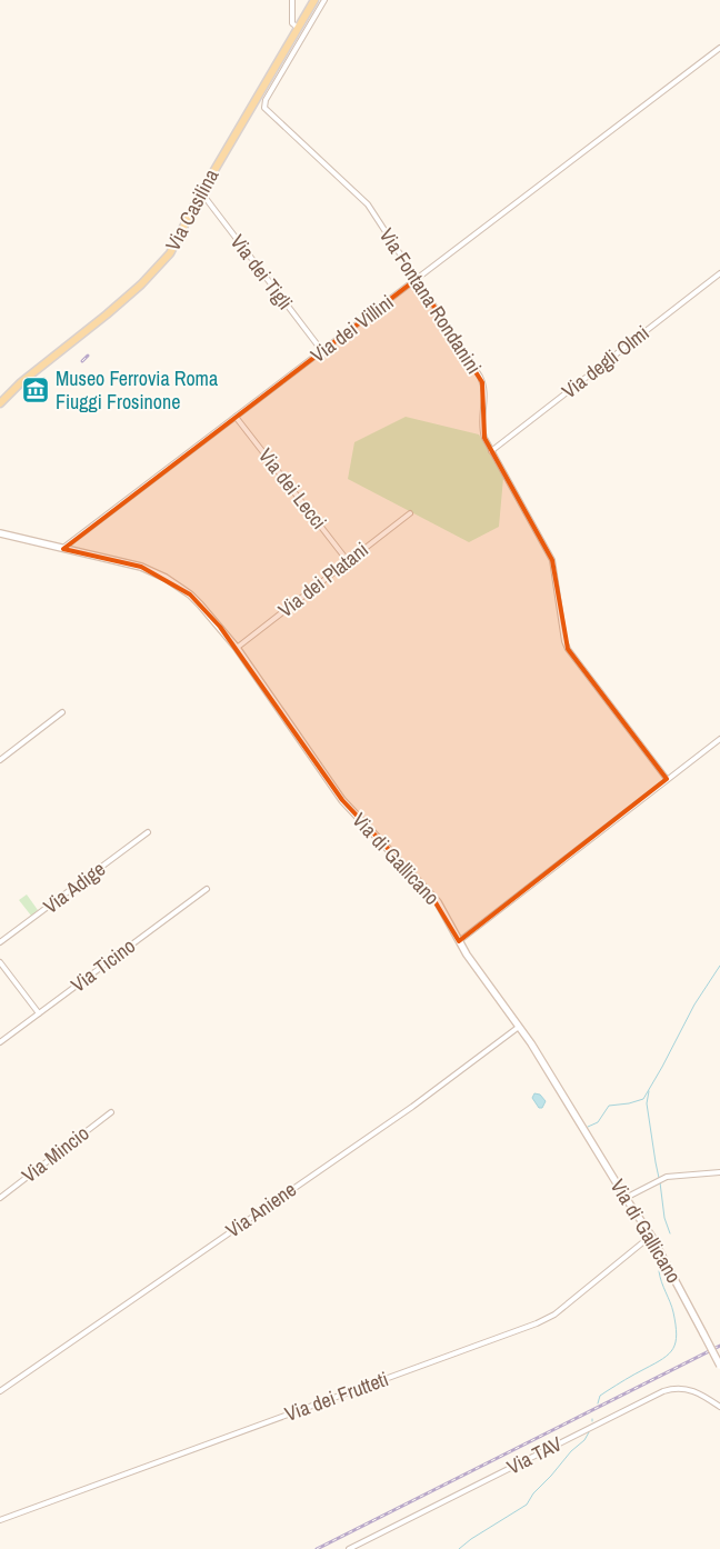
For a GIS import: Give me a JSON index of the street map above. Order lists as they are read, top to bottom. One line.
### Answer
{"streets":{"main road":["Via Casilina"],"street":["Via dei Tigli","Via Fontana Rondanini","Via dei Villini","Via degli Olmi","Via dei Lecci","Via dei Platani","Via di Gallicano","Via Adige","Via Ticino","Via Mincio","Via Aniene","Via dei Frutteti","Via TAV"]},"crossings":[["Via Casilina","Via dei Tigli"],["Via dei Tigli","Via dei Villini"],["Via Fontana Rondanini","Via dei Villini"],["Via Fontana Rondanini","Via degli Olmi"],["Via dei Villini","Via dei Lecci"],["Via dei Villini","Via di Gallicano"],["Via dei Lecci","Via dei Platani"],["Via dei Platani","Via di Gallicano"],["Via di Gallicano","Via Aniene"],["Via di Gallicano","Via dei Frutteti"]],"places":{"museum":["Museo Ferrovia Roma Fiuggi Frosinone"]}}
